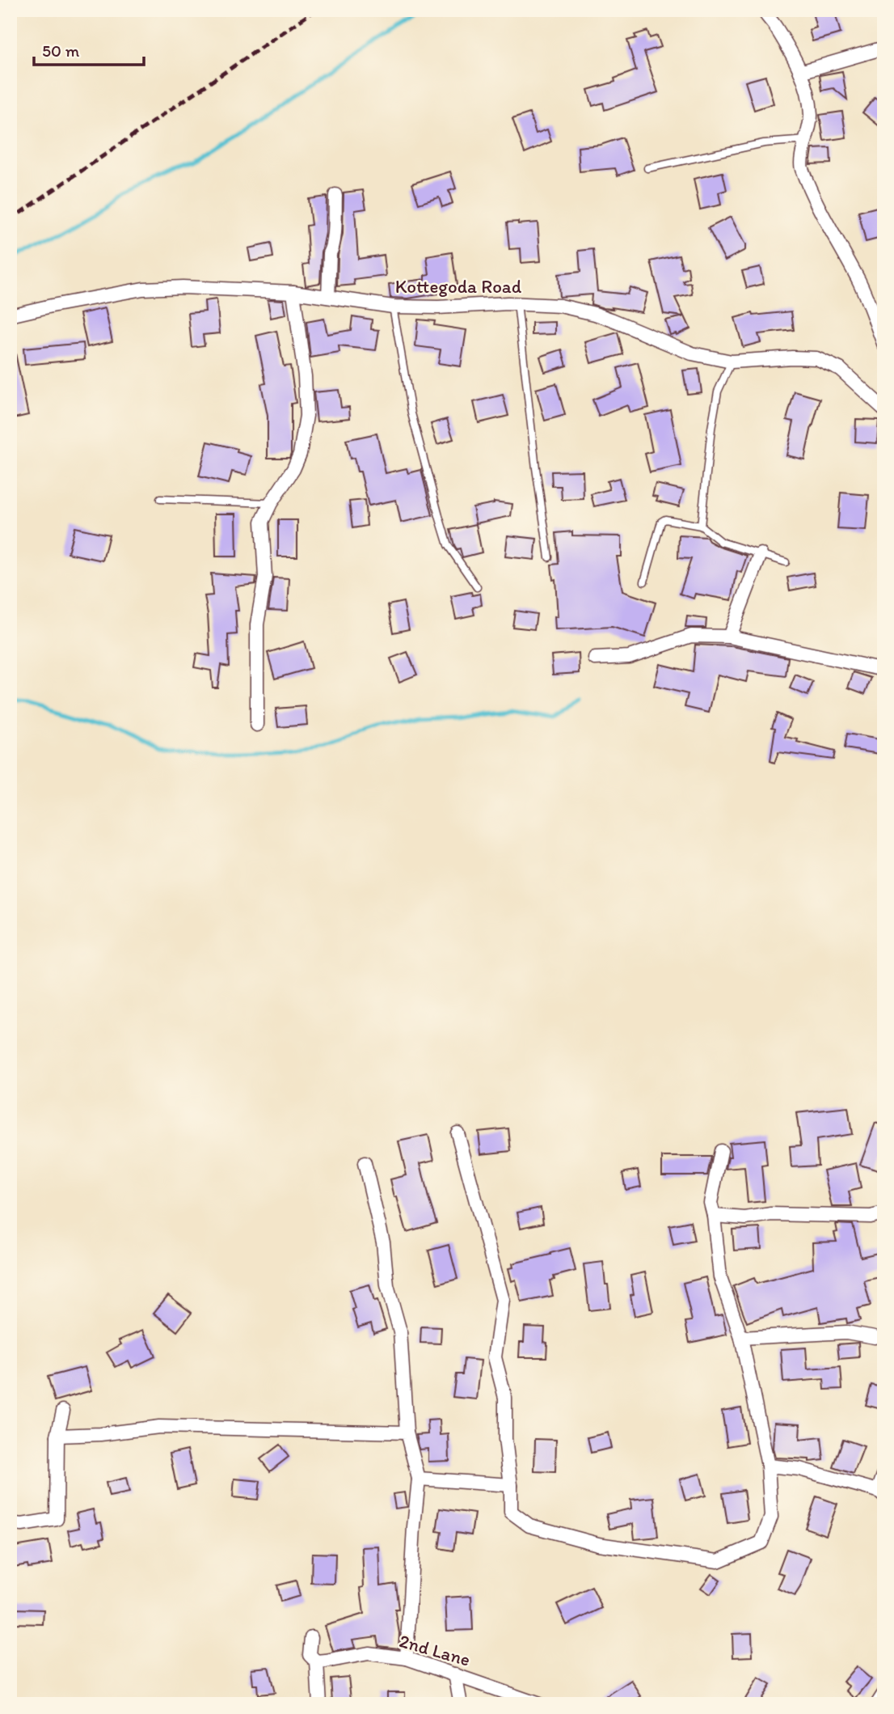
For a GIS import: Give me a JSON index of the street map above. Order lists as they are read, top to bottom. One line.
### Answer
{"streets":{"street":["Kottegoda Road","2nd Lane"]},"scale_bar":"50 m"}
